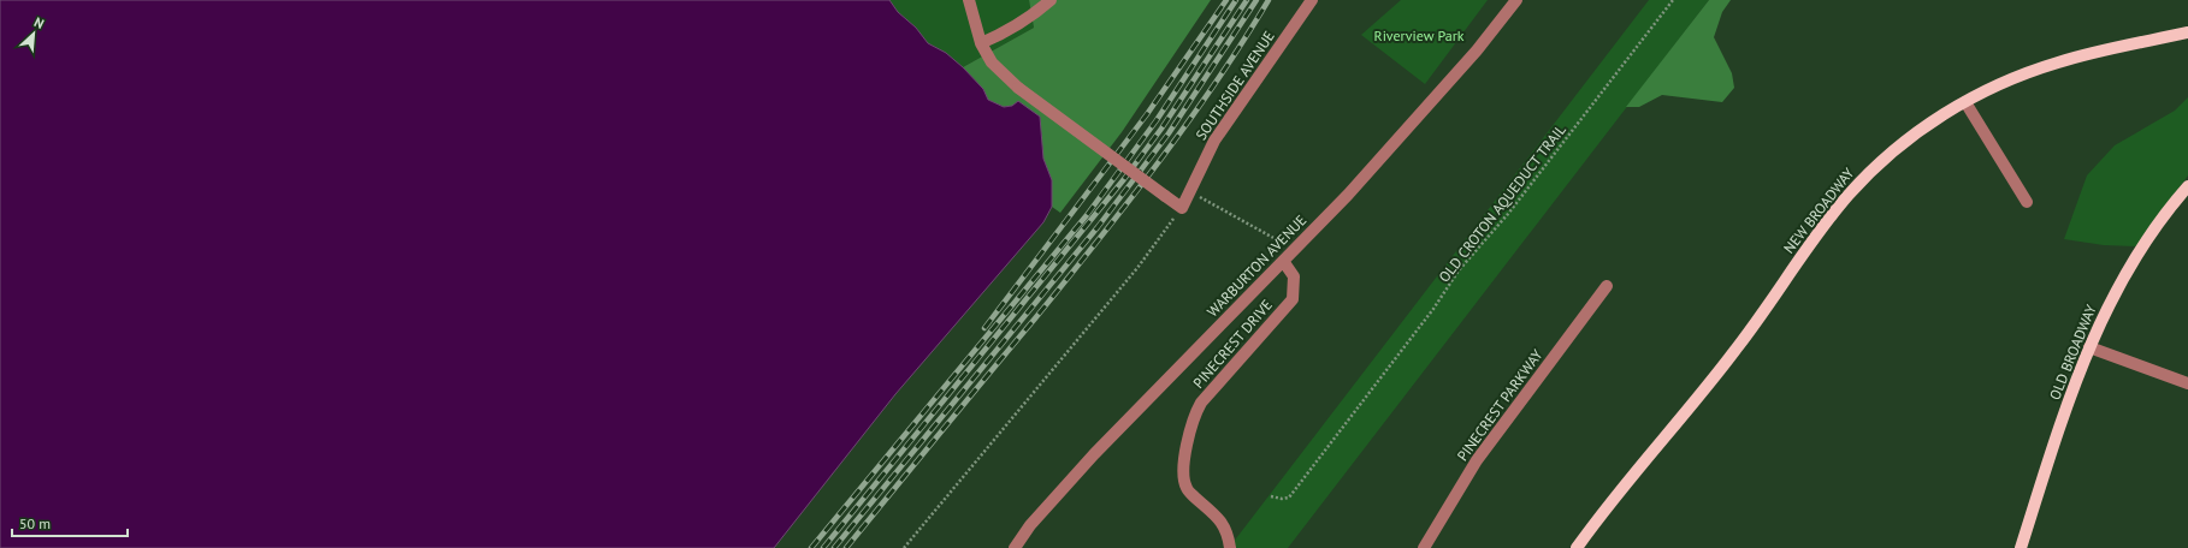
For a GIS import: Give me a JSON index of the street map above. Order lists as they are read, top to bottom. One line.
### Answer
{"streets":{"main road":["NEW BROADWAY","OLD BROADWAY"],"street":["SOUTHSIDE AVENUE","WARBURTON AVENUE","PINECREST DRIVE","PINECREST PARKWAY"],"path":["OLD CROTON AQUEDUCT TRAIL"]},"crossings":[["WARBURTON AVENUE","PINECREST DRIVE"]],"parks":["Riverview Park"],"scale_bar":"50 m","north":"top right"}
